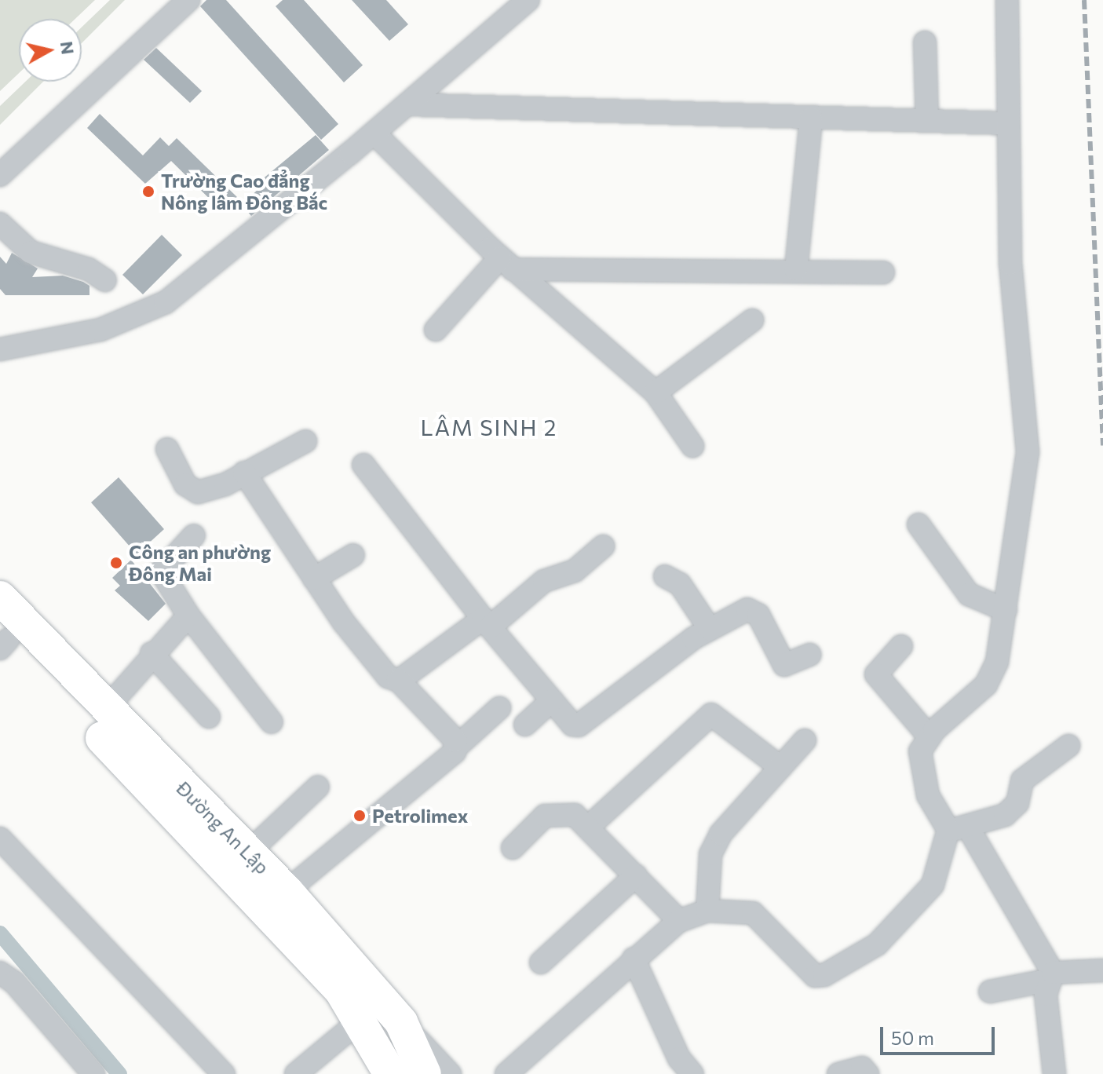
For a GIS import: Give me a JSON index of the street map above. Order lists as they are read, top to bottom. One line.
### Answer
{"streets":{"highway":["Đường An Lập"]},"districts":["LÂM SINH 2"],"places":["Trường Cao đẳng Nông lâm Đông Bắc","Công an phường Đông Mai","Petrolimex"],"scale_bar":"50 m","north":"right"}
